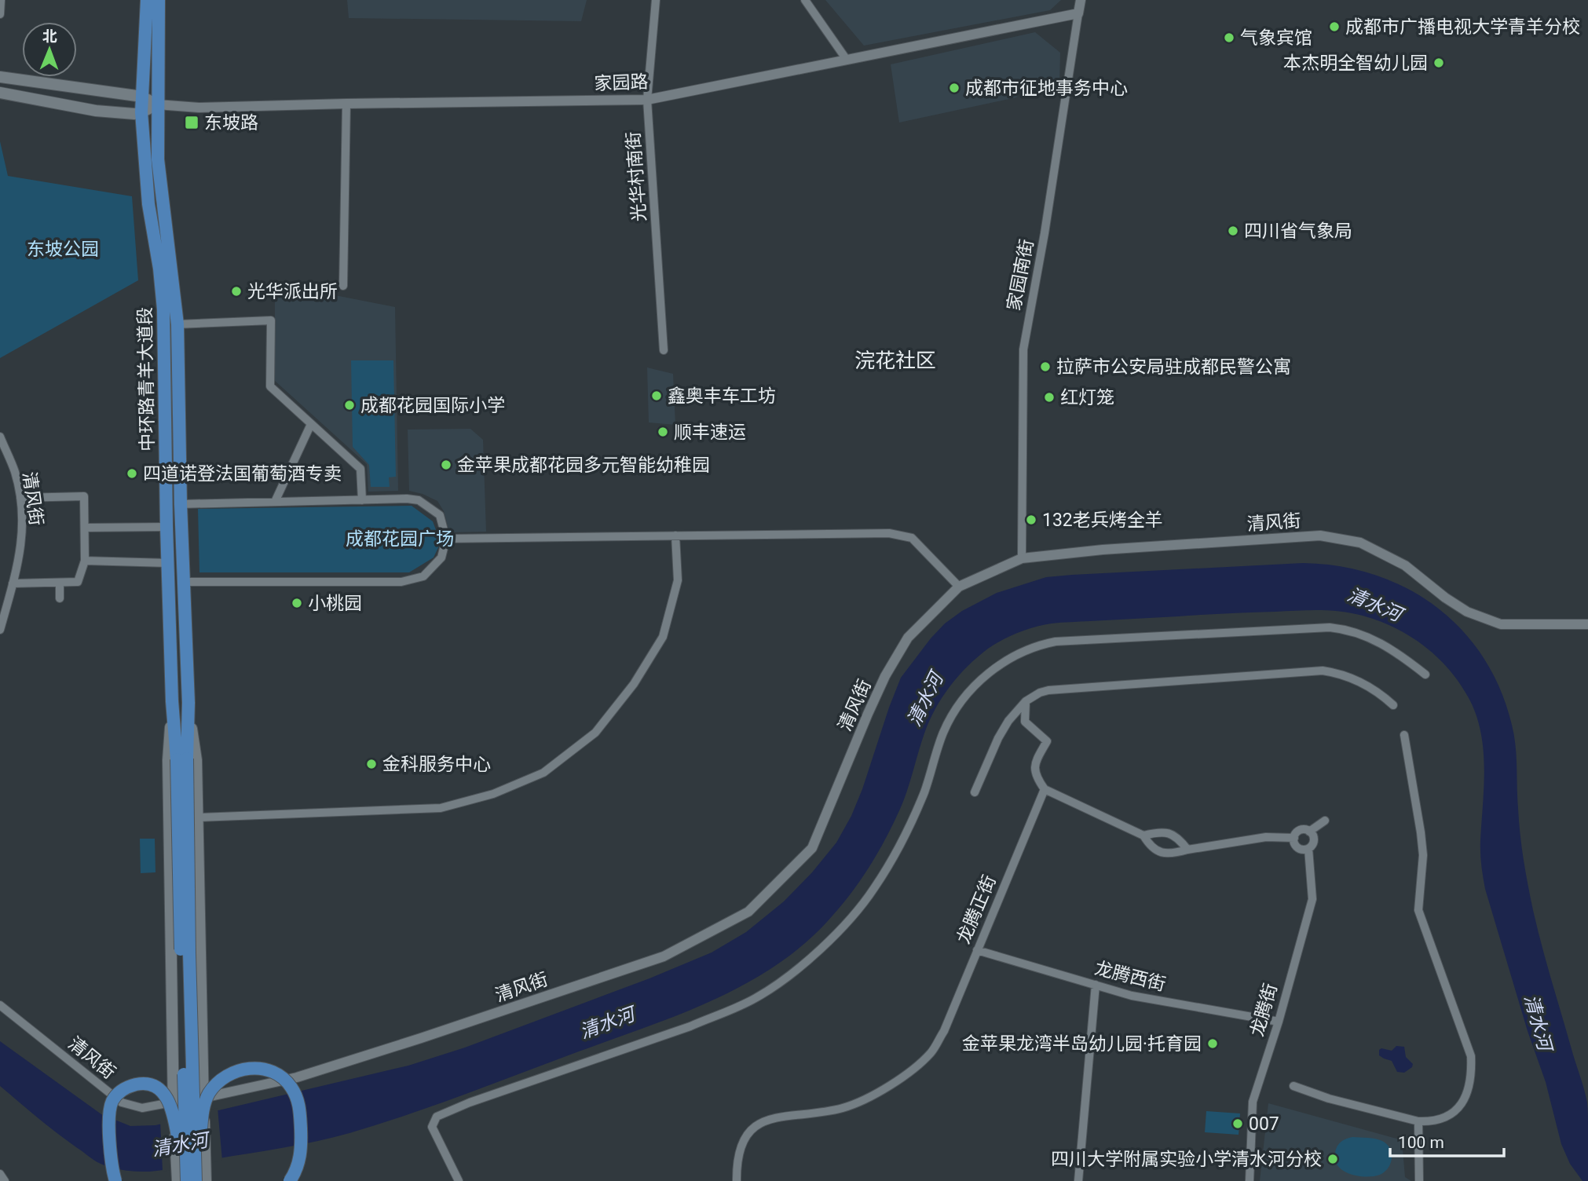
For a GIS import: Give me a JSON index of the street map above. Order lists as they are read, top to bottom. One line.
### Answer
{"streets":{"main road":["中环路青羊大道段"],"street":["家园路","光华村南街","家园南街","清风街","龙腾正街","龙腾西街","龙腾街"]},"crossings":[["家园路","光华村南街"],["家园路","家园南街"],["家园路","中环路青羊大道段"],["家园南街","清风街"],["龙腾正街","龙腾西街"],["龙腾西街","龙腾街"]],"districts":["浣花社区"],"water":["清水河"],"parks":["东坡公园","成都花园广场"],"places":{"other":["成都市广播电视大学青羊分校","气象宾馆","本杰明全智幼儿园","成都市征地事务中心","四川省气象局","光华派出所","拉萨市公安局驻成都民警公寓","鑫奥丰车工坊","红灯笼","成都花园国际小学","顺丰速运","金苹果成都花园多元智能幼稚园","四道诺登法国葡萄酒专卖","132老兵烤全羊","小桃园","金科服务中心","金苹果龙湾半岛幼儿园·托育园","007","四川大学附属实验小学清水河分校"],"transit":["东坡路"]},"scale_bar":"100 m","north":"top"}
